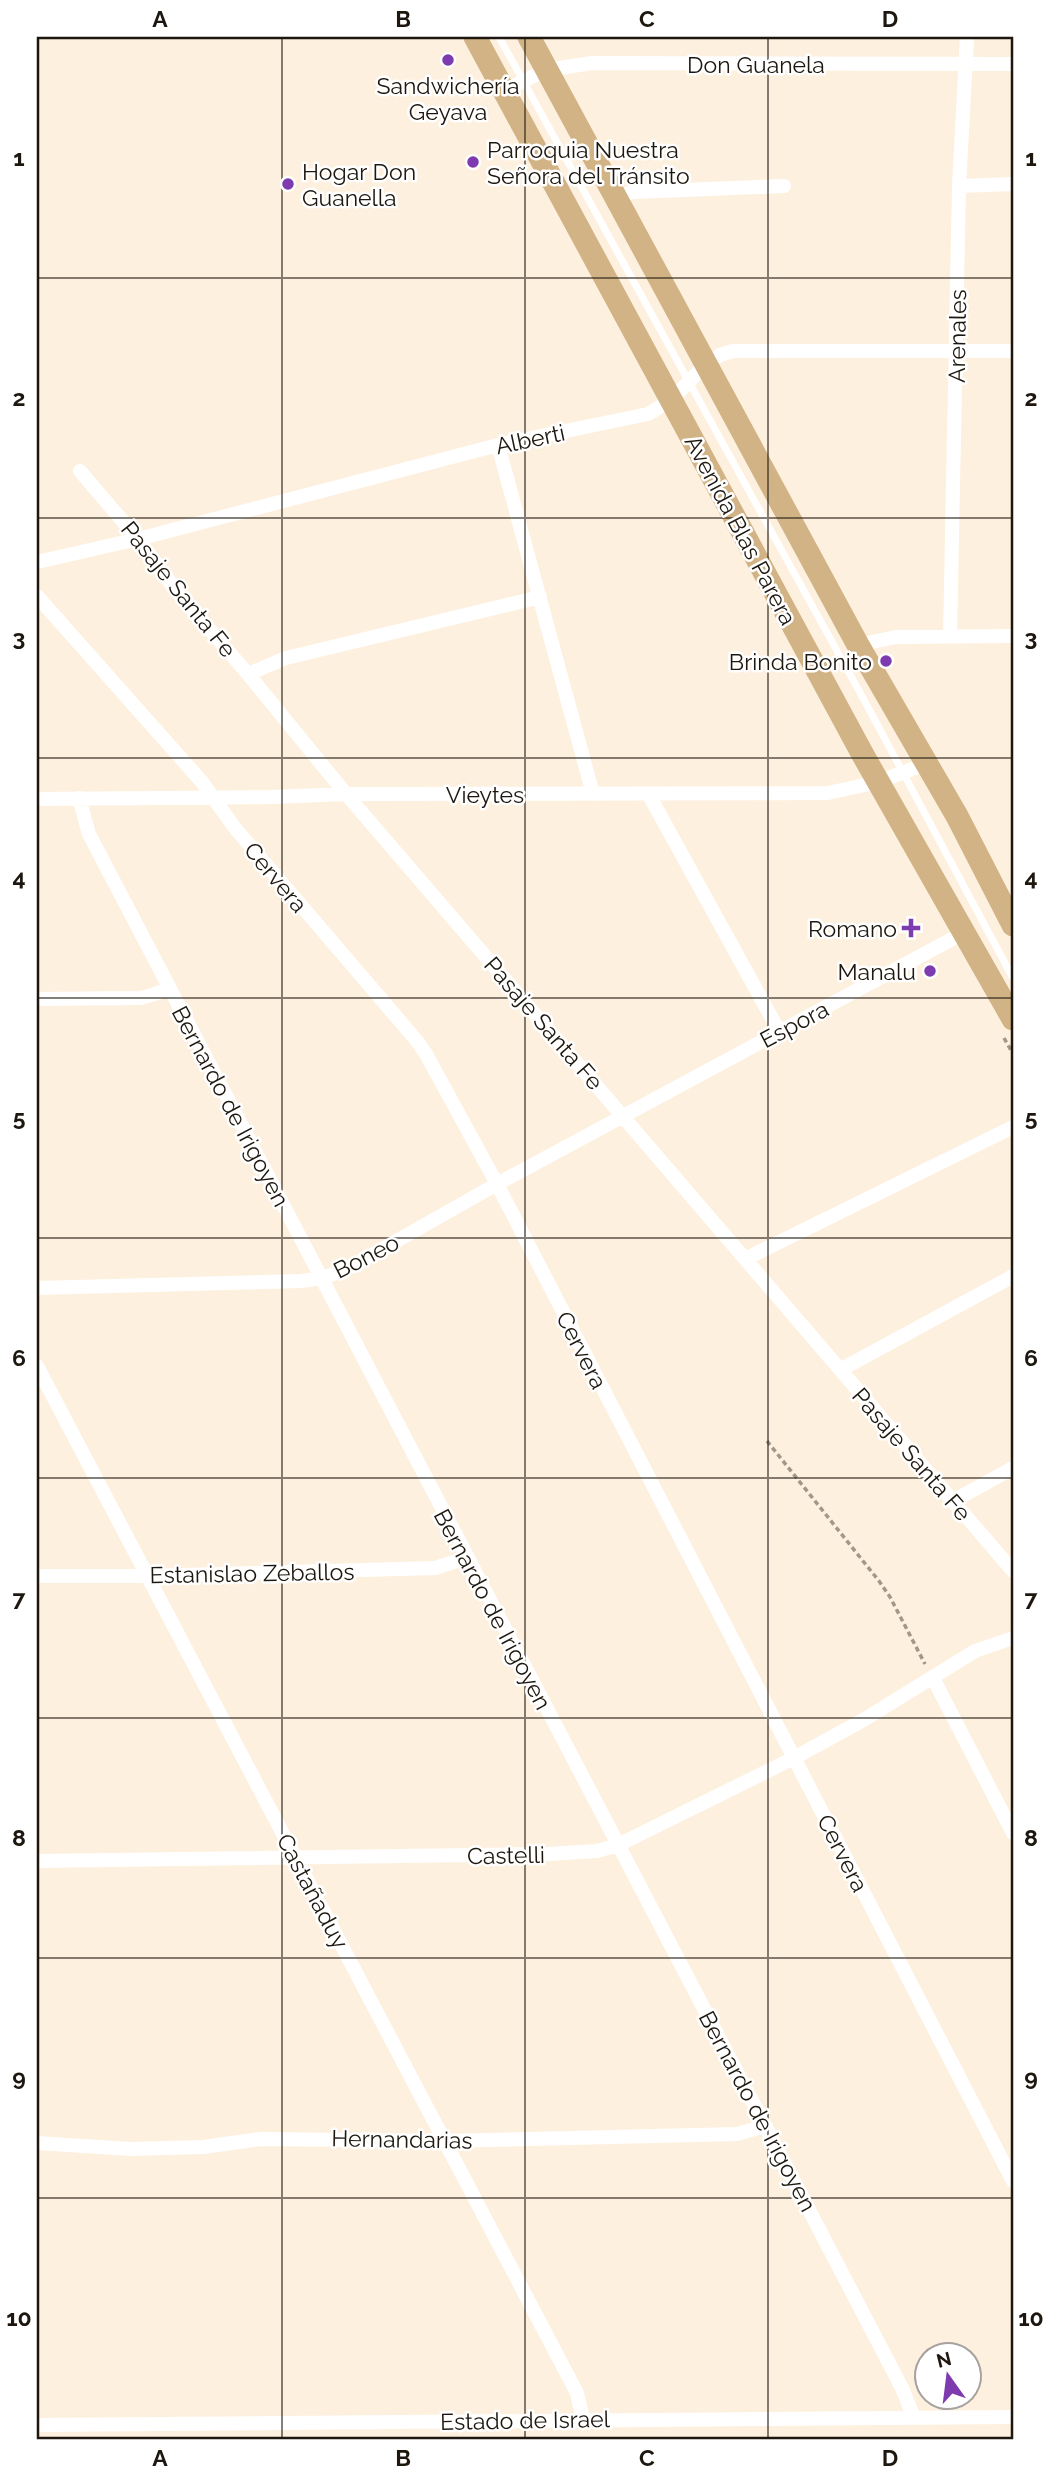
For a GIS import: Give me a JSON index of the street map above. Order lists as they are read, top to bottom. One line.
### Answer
{"streets":{"main road":["Avenida Blas Parera"],"street":["Don Guanela","Arenales","Alberti","Pasaje Santa Fe","Vieytes","Cervera","Espora","Bernardo de Irigoyen","Boneo","Estanislao Zeballos","Castelli","Castañaduy","Hernandarias","Estado de Israel"]},"crossings":[["Don Guanela","Arenales"],["Don Guanela","Avenida Blas Parera"],["Arenales","Alberti"],["Alberti","Avenida Blas Parera"],["Alberti","Pasaje Santa Fe"],["Avenida Blas Parera","Vieytes"],["Avenida Blas Parera","Espora"],["Pasaje Santa Fe","Vieytes"],["Pasaje Santa Fe","Espora"],["Pasaje Santa Fe","Boneo"],["Vieytes","Cervera"],["Vieytes","Bernardo de Irigoyen"],["Cervera","Boneo"],["Cervera","Castelli"],["Espora","Boneo"],["Bernardo de Irigoyen","Boneo"],["Bernardo de Irigoyen","Estanislao Zeballos"],["Bernardo de Irigoyen","Castelli"],["Bernardo de Irigoyen","Hernandarias"],["Bernardo de Irigoyen","Estado de Israel"],["Estanislao Zeballos","Castañaduy"],["Castelli","Castañaduy"],["Castañaduy","Hernandarias"],["Castañaduy","Estado de Israel"]],"places":{"other":["Sandwichería Geyava","Parroquia Nuestra Señora del Tránsito","Hogar Don Guanella","Brinda Bonito","Manalu"],"health":["Romano"]},"north":"top","grid":{"columns":["A","B","C","D"],"rows":["1","2","3","4","5","6","7","8","9","10"]}}
